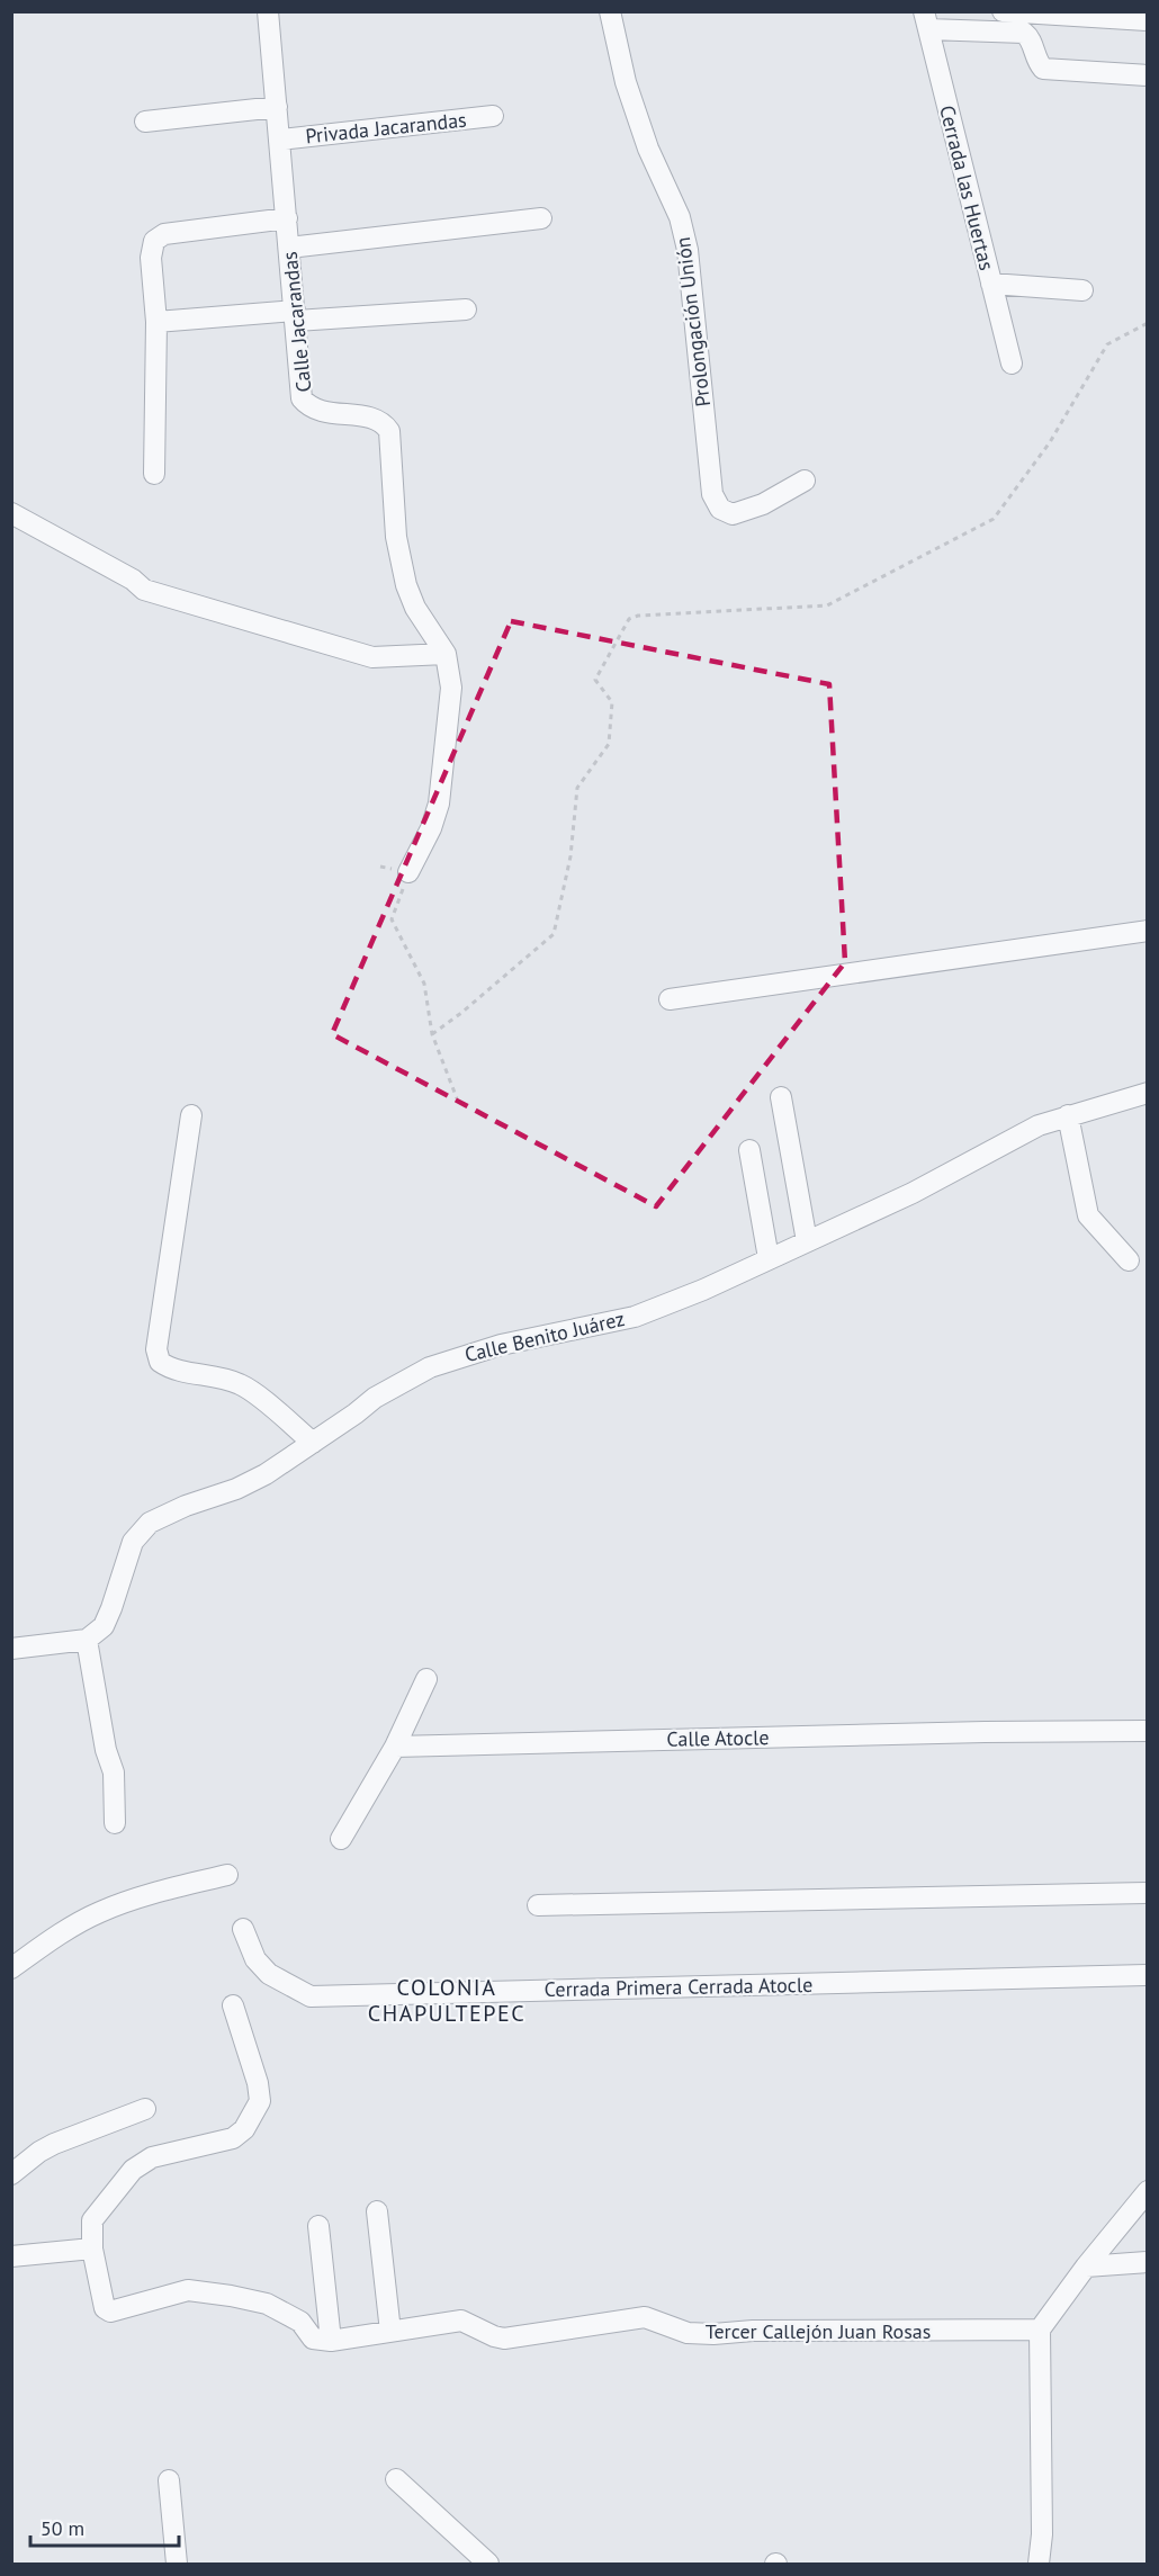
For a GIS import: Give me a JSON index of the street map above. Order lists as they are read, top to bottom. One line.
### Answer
{"streets":{"street":["Privada Jacarandas","Cerrada las Huertas","Calle Jacarandas","Prolongación Unión","Calle Benito Juárez","Calle Atocle","Cerrada Primera Cerrada Atocle","Tercer Callejón Juan Rosas"]},"crossings":[["Privada Jacarandas","Calle Jacarandas"]],"districts":["COLONIA CHAPULTEPEC"],"scale_bar":"50 m"}
